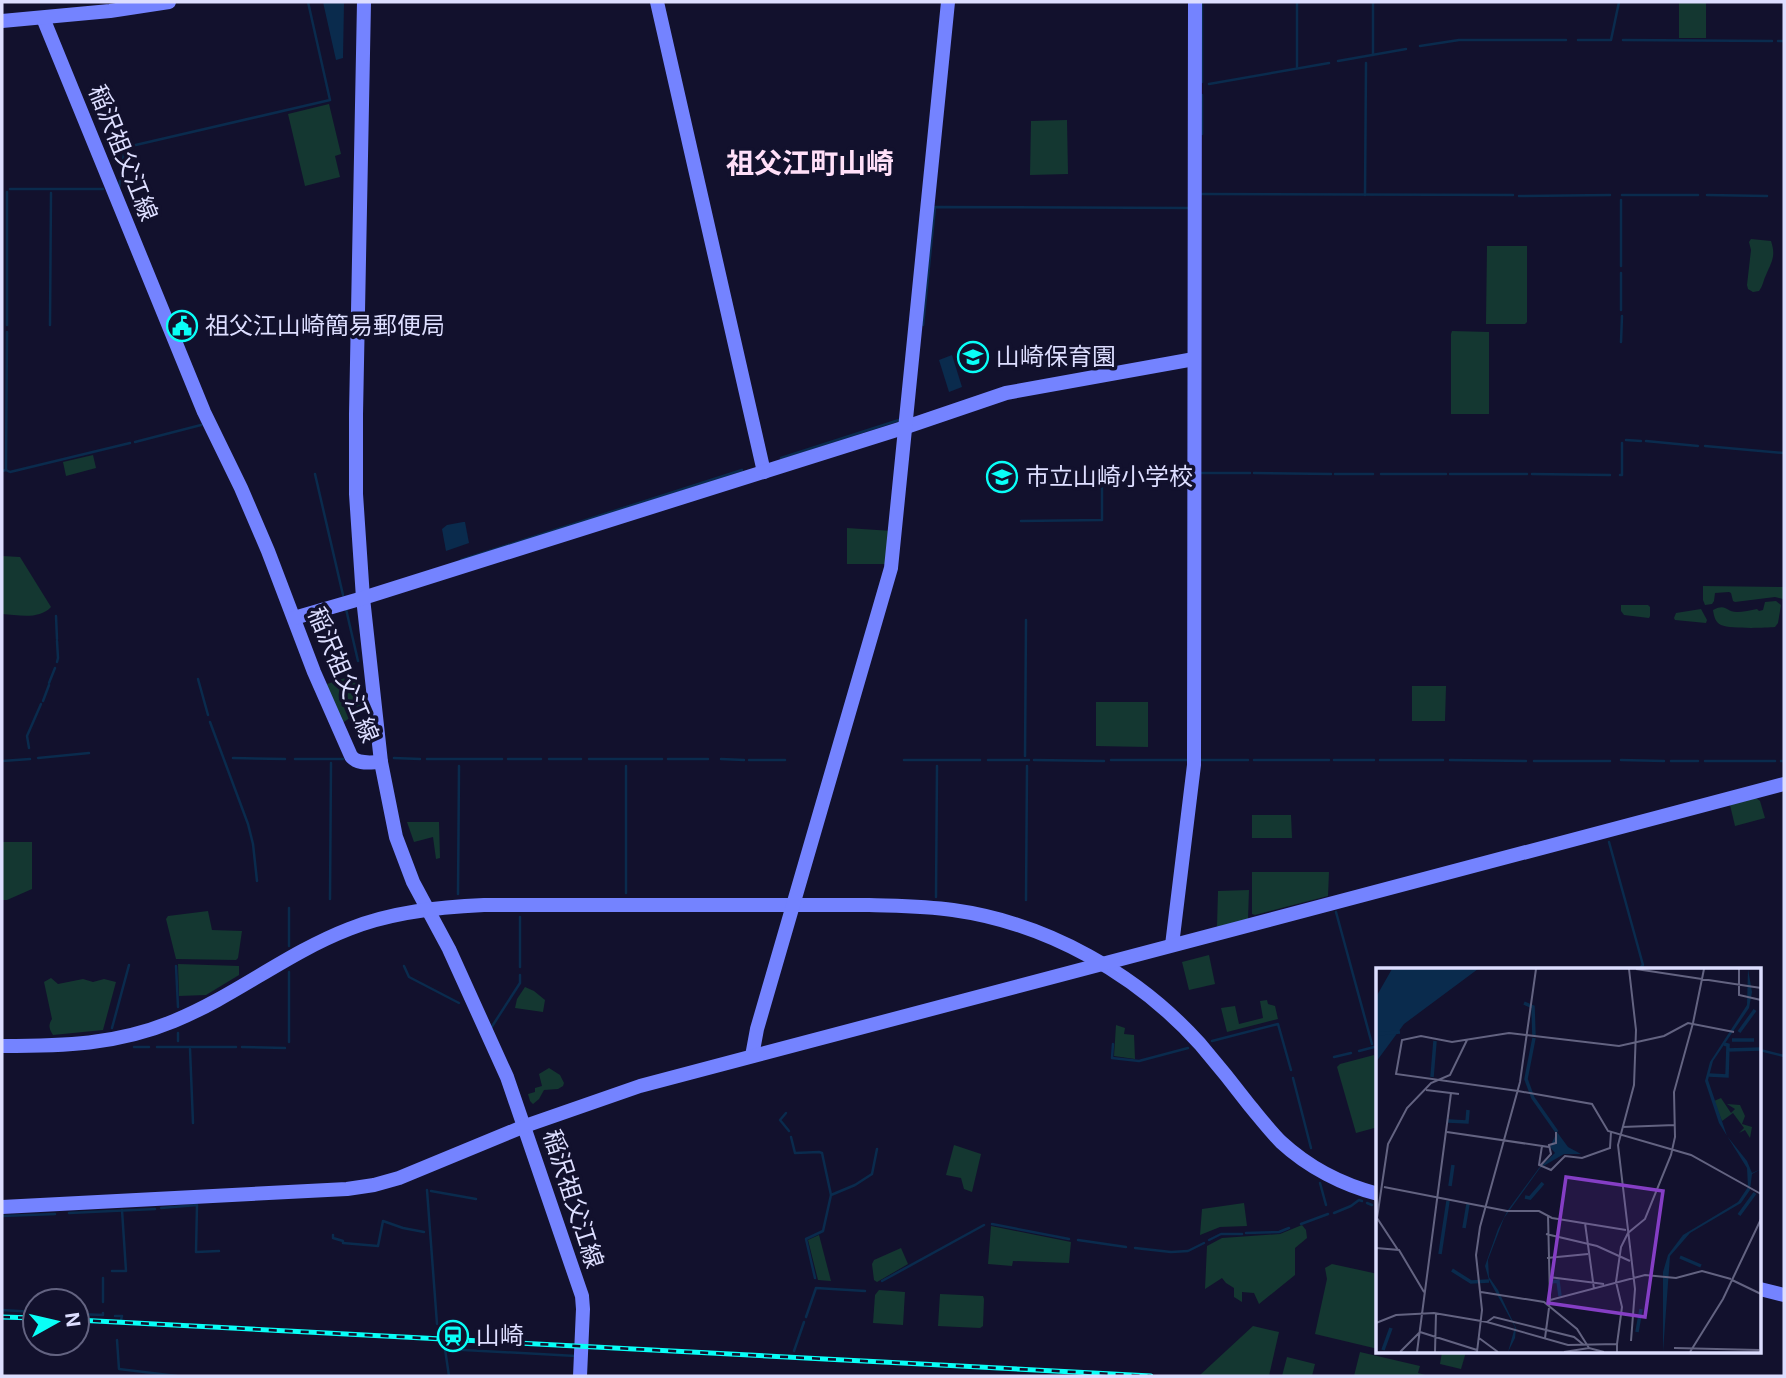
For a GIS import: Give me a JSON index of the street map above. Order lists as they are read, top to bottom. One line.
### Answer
{"streets":{"street":["稲沢祖父江線"]},"districts":["祖父江町山崎"],"places":{"public building":["祖父江山崎簡易郵便局"],"school or university":["山崎保育園","市立山崎小学校"],"station":["山崎"]},"north":"right"}
